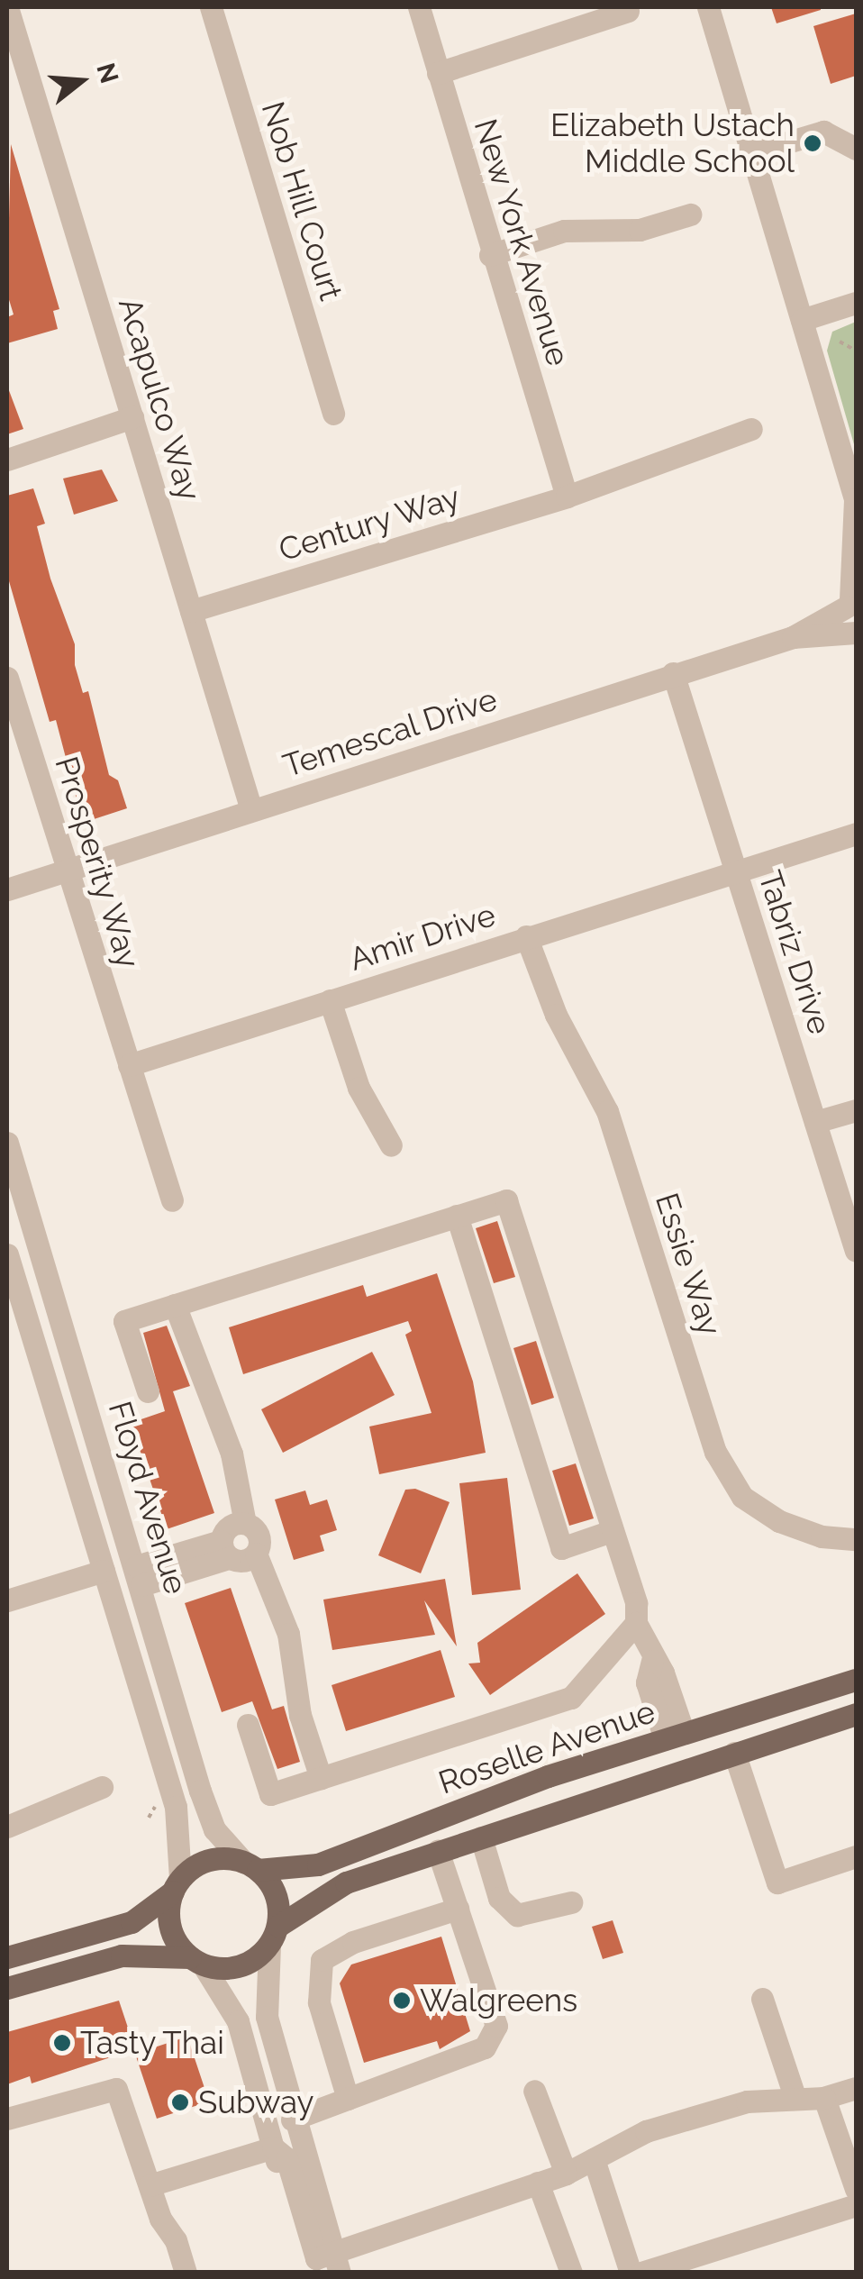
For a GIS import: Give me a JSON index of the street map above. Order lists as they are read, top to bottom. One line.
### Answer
{"streets":{"main road":["Roselle Avenue"],"street":["Nob Hill Court","New York Avenue","Acapulco Way","Century Way","Temescal Drive","Prosperity Way","Amir Drive","Tabriz Drive","Essie Way","Floyd Avenue"]},"crossings":[["New York Avenue","Century Way"],["Acapulco Way","Century Way"],["Acapulco Way","Temescal Drive"],["Temescal Drive","Prosperity Way"],["Temescal Drive","Tabriz Drive"],["Prosperity Way","Amir Drive"],["Amir Drive","Tabriz Drive"],["Amir Drive","Essie Way"],["Floyd Avenue","Roselle Avenue"]],"places":["Elizabeth Ustach Middle School","Walgreens","Tasty Thai","Subway"],"north":"right"}
